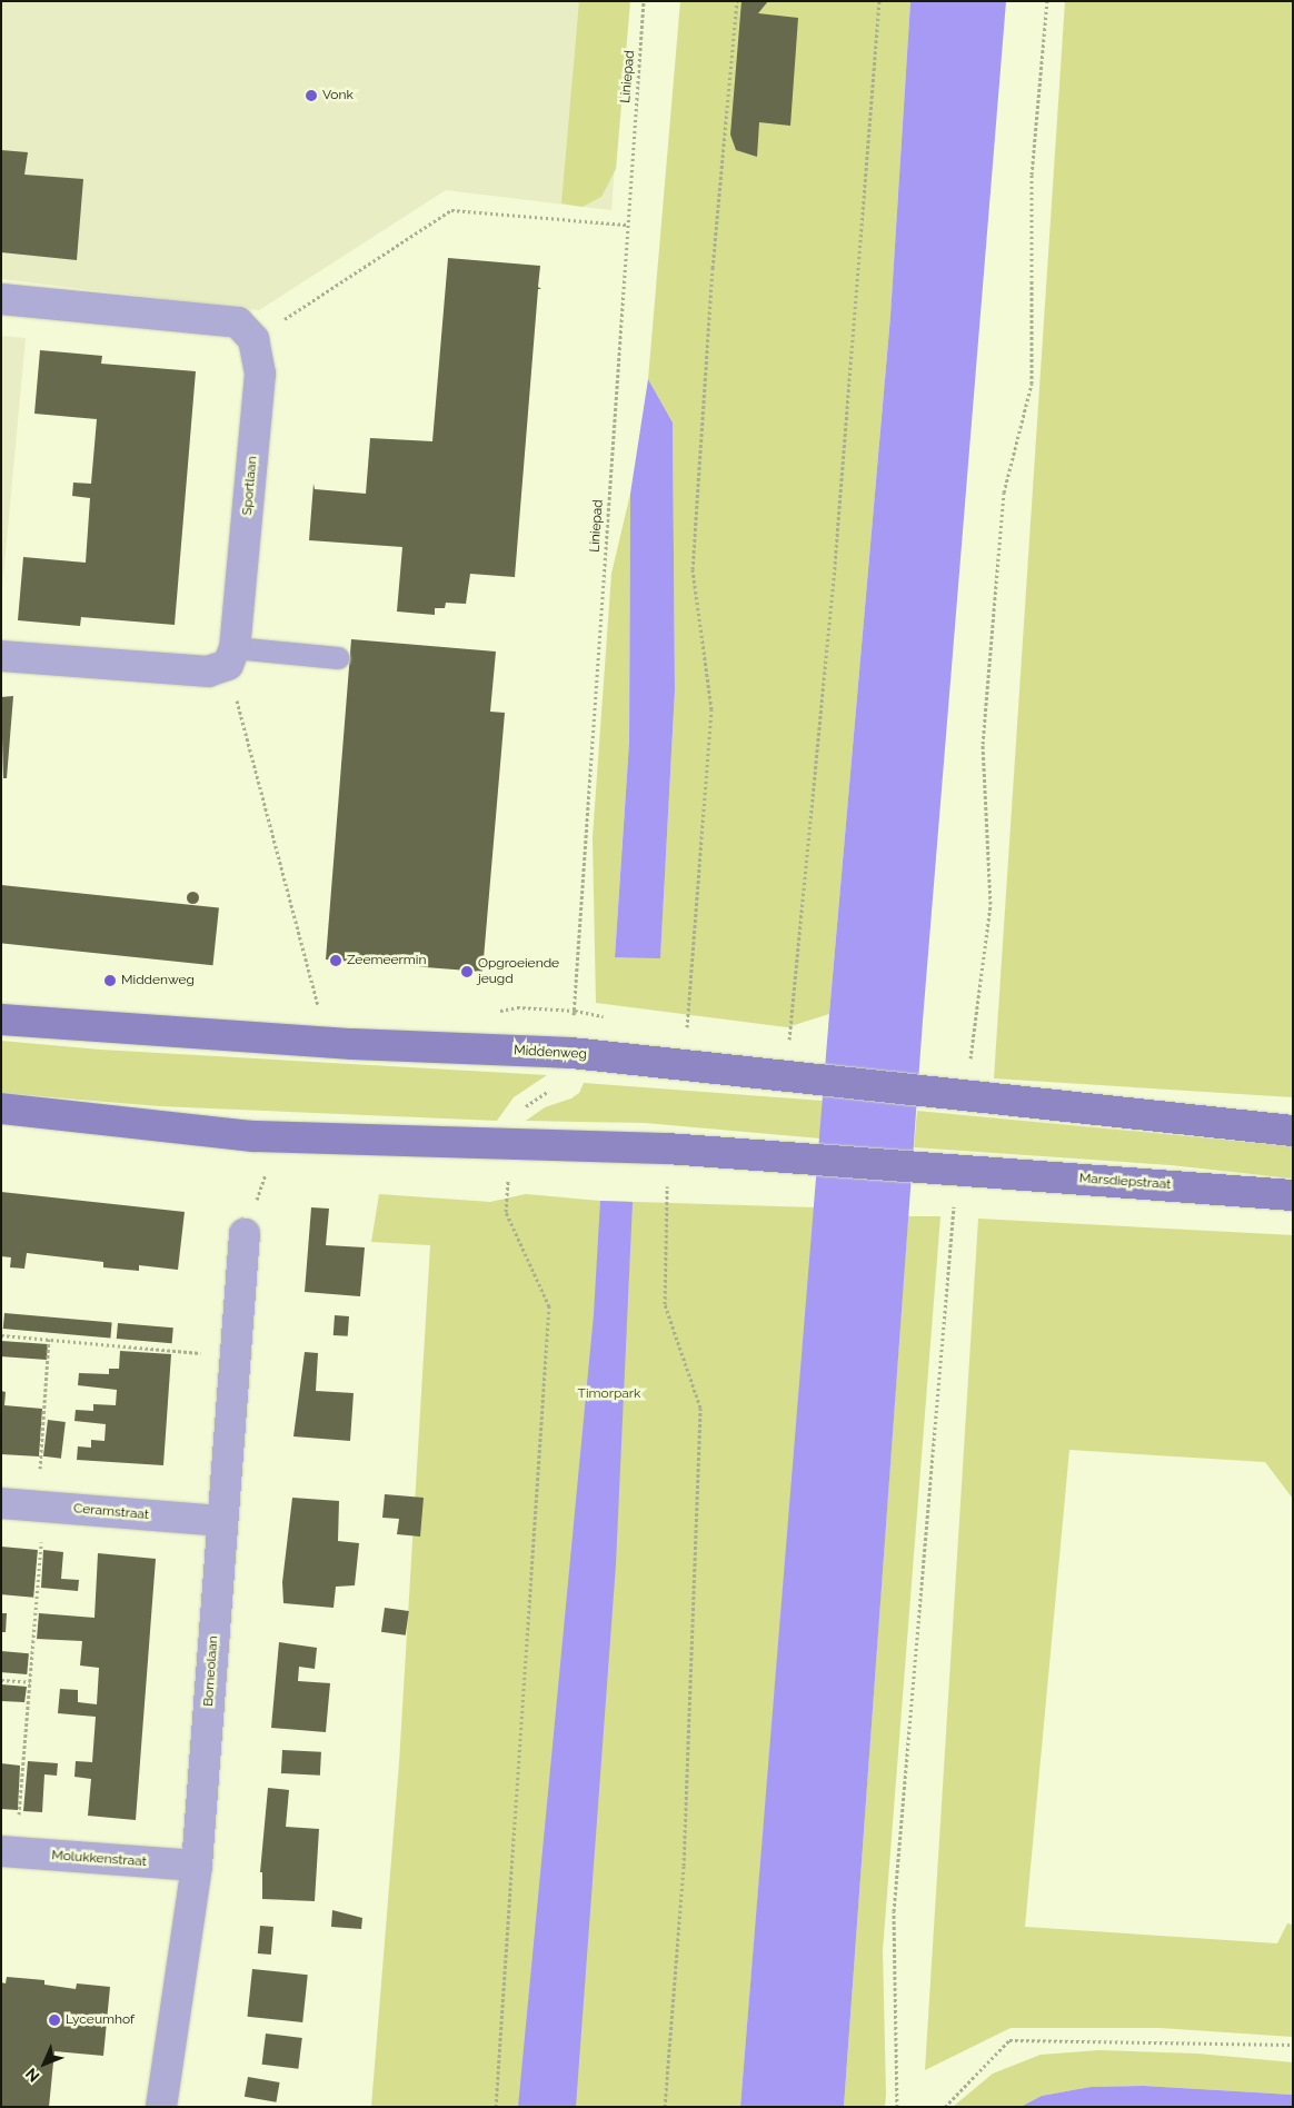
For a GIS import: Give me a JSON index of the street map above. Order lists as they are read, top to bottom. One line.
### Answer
{"streets":{"main road":["Middenweg","Marsdiepstraat"],"street":["Sportlaan","Ceramstraat","Borneolaan","Molukkenstraat"],"path":["Liniepad"]},"crossings":[["Liniepad","Middenweg"],["Ceramstraat","Borneolaan"],["Borneolaan","Molukkenstraat"]],"parks":["Timorpark"],"places":["Vonk","Zeemeermin","Opgroeiende jeugd","Middenweg","Lyceumhof"],"north":"bottom left"}
